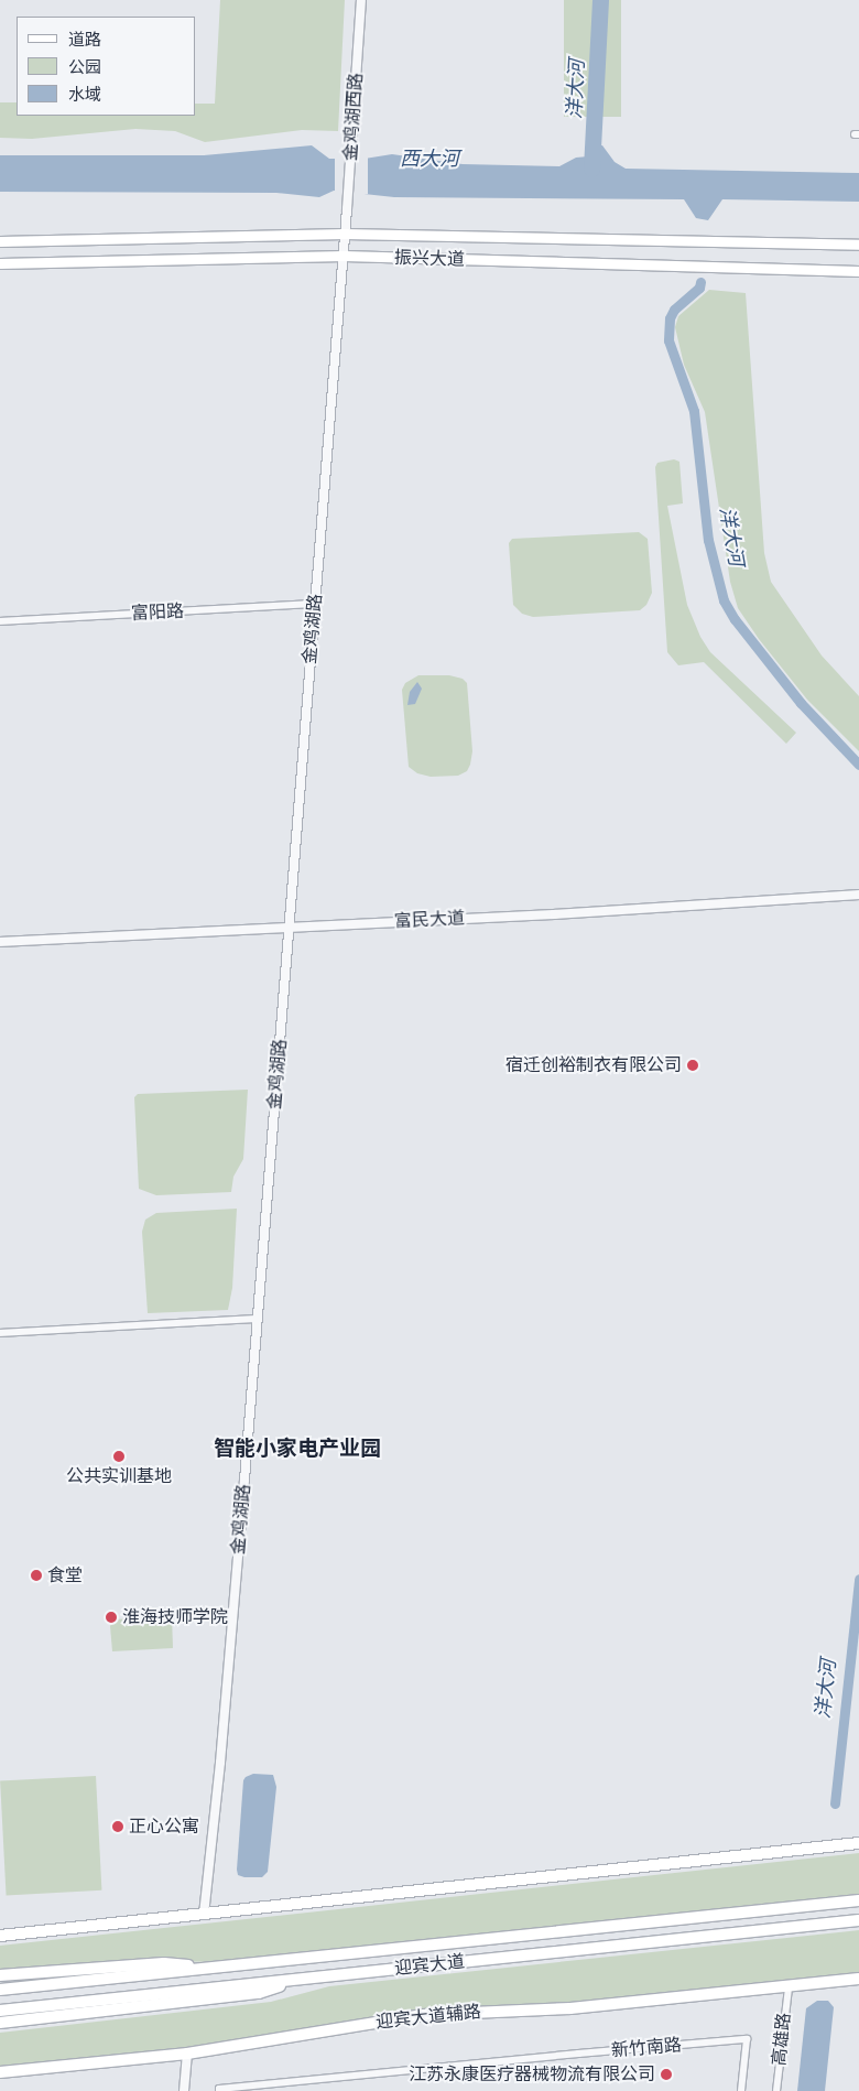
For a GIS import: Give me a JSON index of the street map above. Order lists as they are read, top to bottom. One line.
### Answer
{"streets":{"main road":["振兴大道","迎宾大道","迎宾大道辅路"],"street":["金鸡湖西路","富阳路","金鸡湖路","富民大道","高雄路","新竹南路"]},"crossings":[["金鸡湖西路","振兴大道"],["金鸡湖西路","金鸡湖路"],["振兴大道","金鸡湖路"],["富阳路","金鸡湖路"],["金鸡湖路","富民大道"],["迎宾大道辅路","高雄路"]],"districts":["智能小家电产业园"],"water":["洋大河","西大河"],"places":["宿迁创裕制衣有限公司","公共实训基地","食堂","淮海技师学院","正心公寓","江苏永康医疗器械物流有限公司"],"legend":["道路","公园","水域"]}
